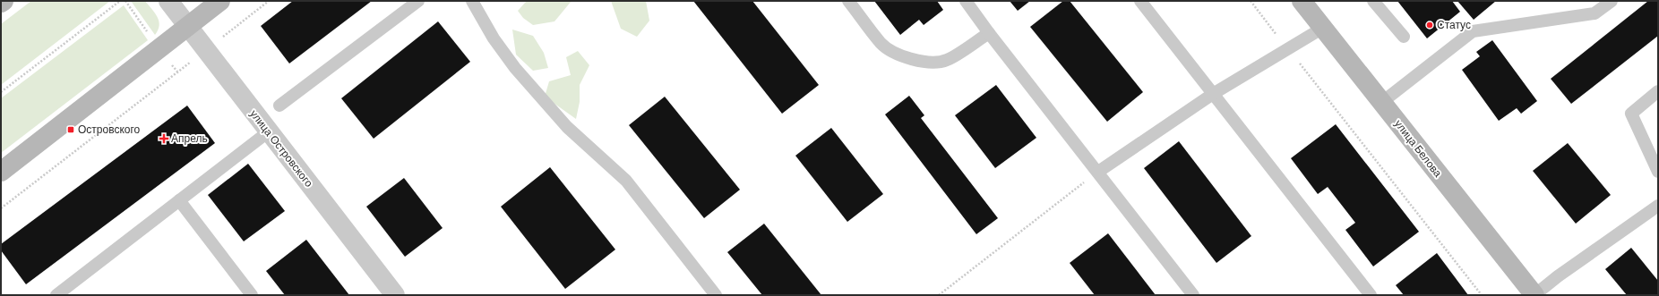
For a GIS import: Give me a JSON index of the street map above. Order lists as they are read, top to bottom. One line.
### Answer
{"streets":{"main road":["улица Белова"],"street":["улица Островского"]},"places":{"other":["Статус"],"transit":["Островского"],"health":["Апрель"]}}
